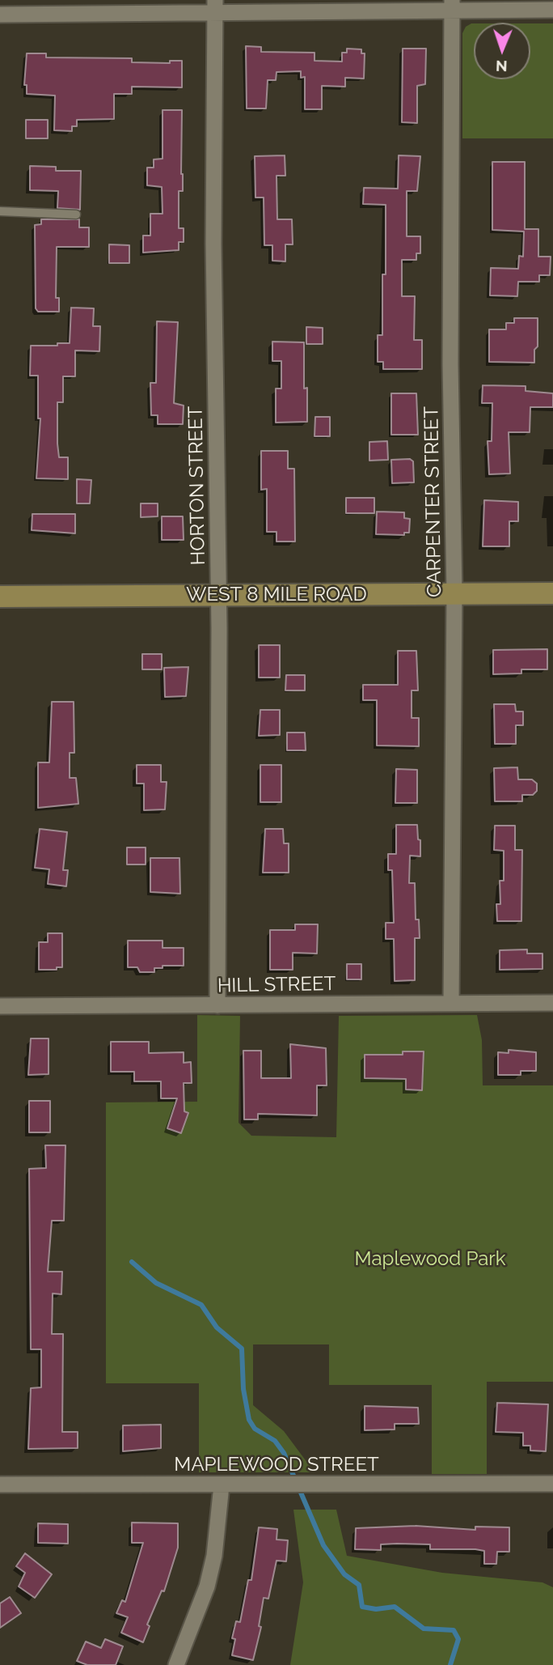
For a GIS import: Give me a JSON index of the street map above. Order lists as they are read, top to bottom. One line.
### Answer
{"streets":{"main road":["WEST 8 MILE ROAD"],"street":["HORTON STREET","CARPENTER STREET","HILL STREET","MAPLEWOOD STREET"]},"crossings":[["HORTON STREET","WEST 8 MILE ROAD"],["HORTON STREET","HILL STREET"],["CARPENTER STREET","WEST 8 MILE ROAD"],["CARPENTER STREET","HILL STREET"]],"parks":["Maplewood Park"],"north":"bottom"}
